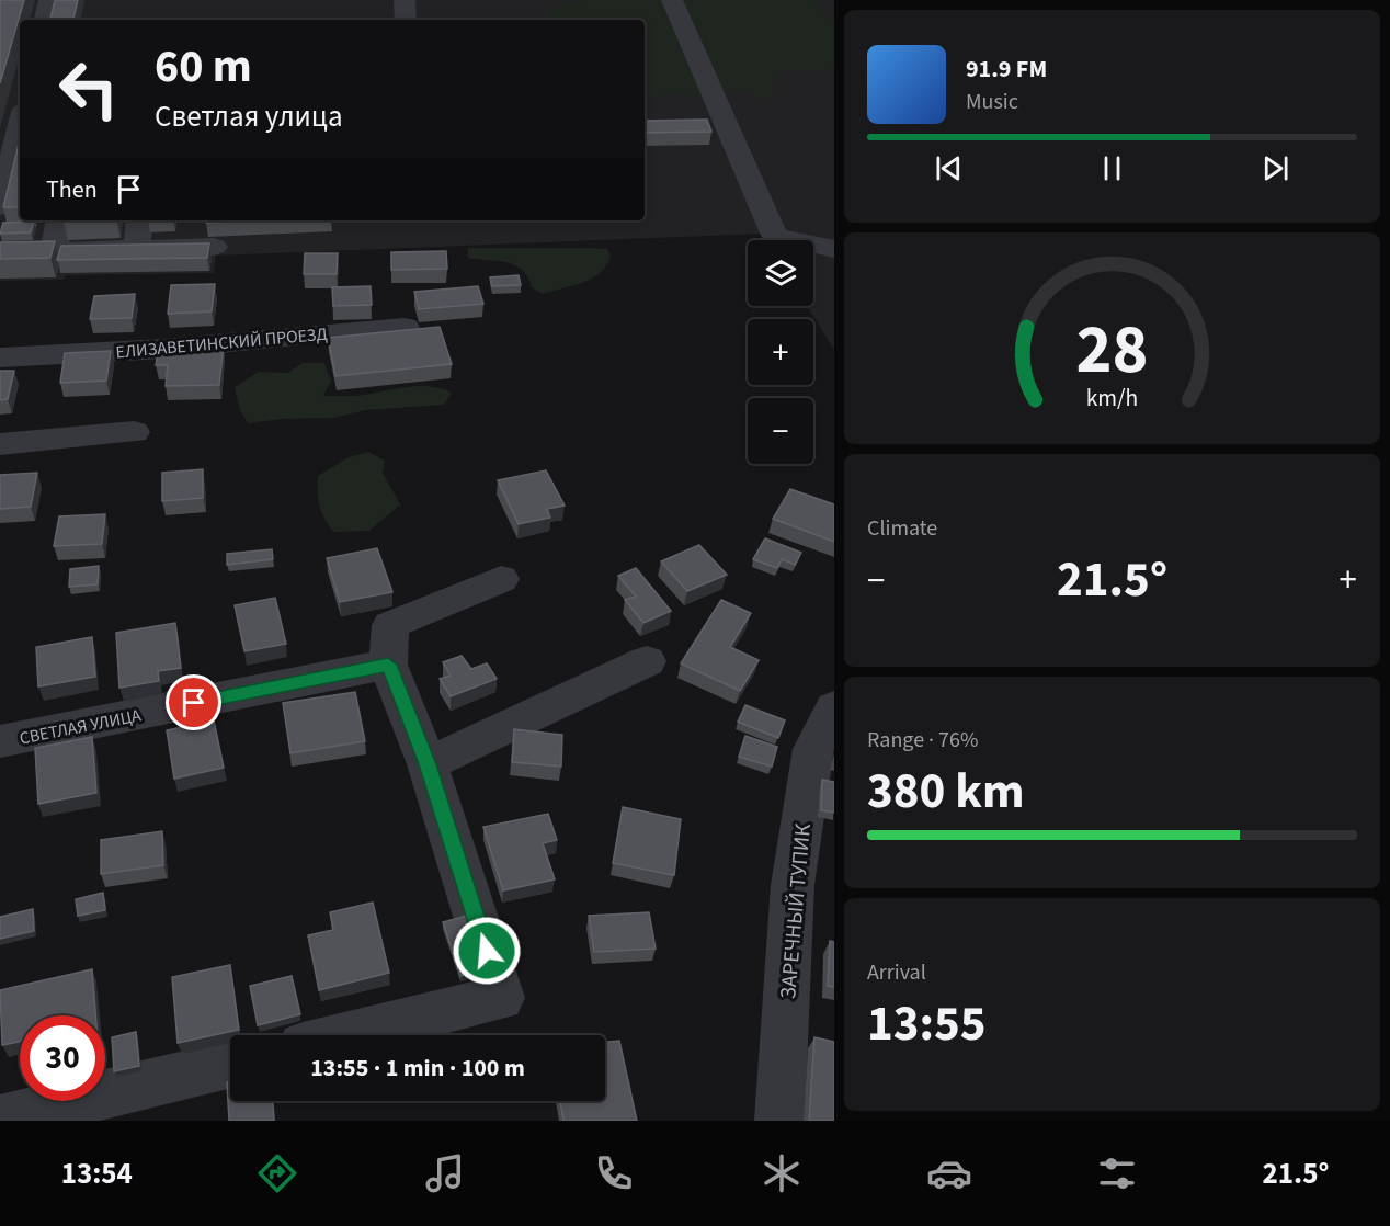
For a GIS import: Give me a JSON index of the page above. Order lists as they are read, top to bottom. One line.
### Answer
{"streets":{"street":["ЕЛИЗАВЕТИНСКИЙ ПРОЕЗД","СВЕТЛАЯ УЛИЦА","ЗАРЕЧНЫЙ ТУПИК"]},"page":{"turn":["60 m","Светлая улица"],"song":["91.9 FM","Music"],"then":"Then","map_buttons":["+","−"],"tile":["Climate",["Range · 76%","380 km"],["Arrival","13:55"]],"heat":["−","21.5°","+"],"limit":"30","trip":"13:55 · 1 min · 100 m","tabs":["13:54","21.5°"],"gauge":["28","km/h"]}}
